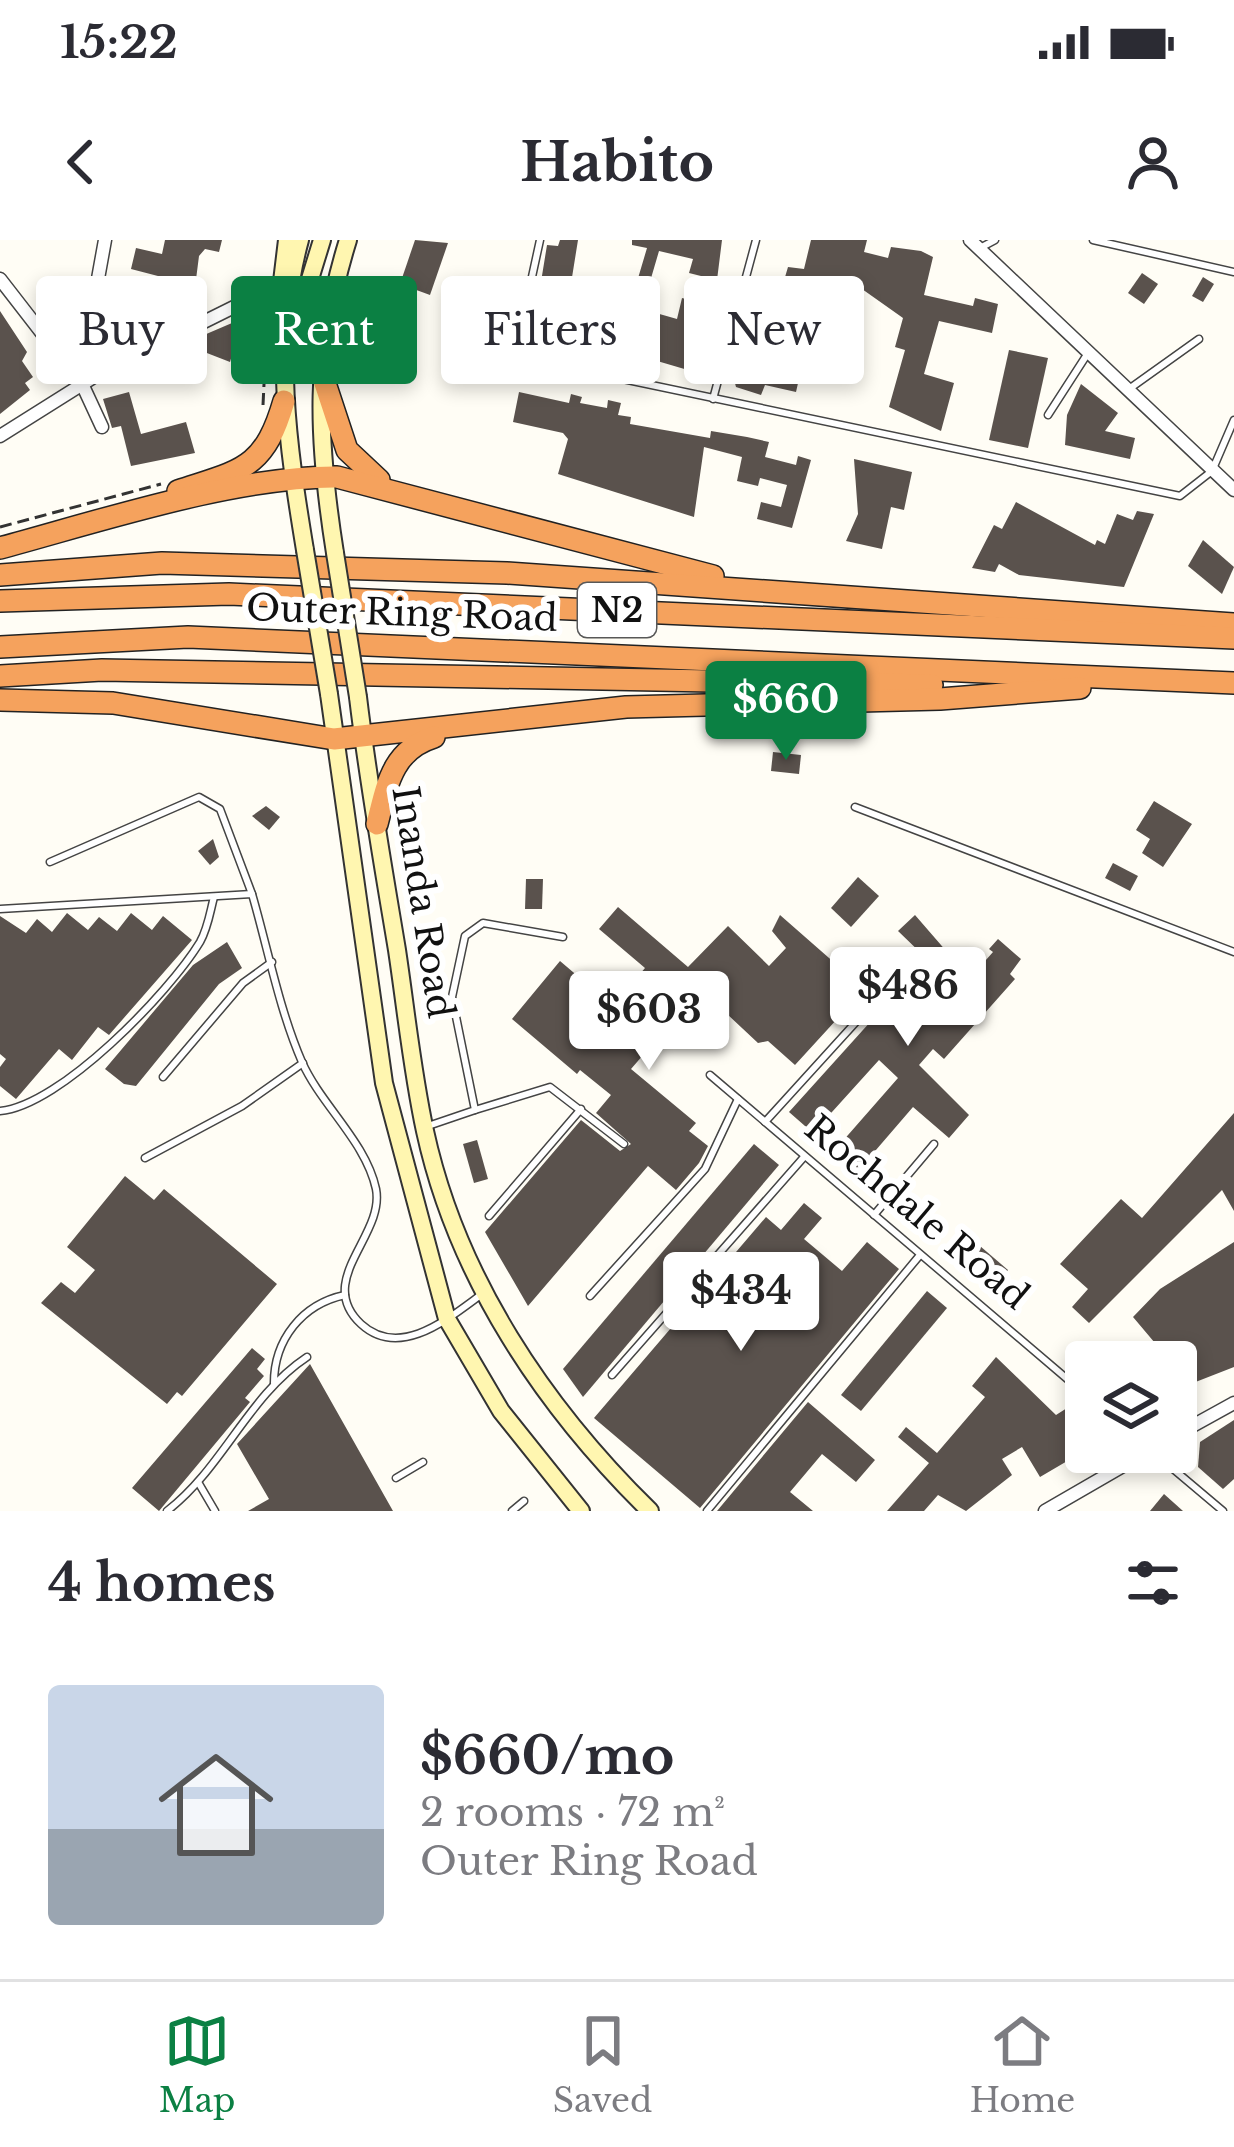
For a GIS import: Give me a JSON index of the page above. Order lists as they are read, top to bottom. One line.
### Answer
{"streets":{"highway":["N2","Outer Ring Road"],"main road":["Inanda Road"],"lane":["Rochdale Road"]},"page":{"status":"15:22","header":"Habito","chip":["Buy","Rent","Filters","New"],"price":["$660","$486","$603","$434"],"heading":"4 homes","list":[{"name":"$660/mo","note":"2 rooms · 72 m² · Outer Ring Road"}],"tabs":["Map","Saved","Home"]}}
